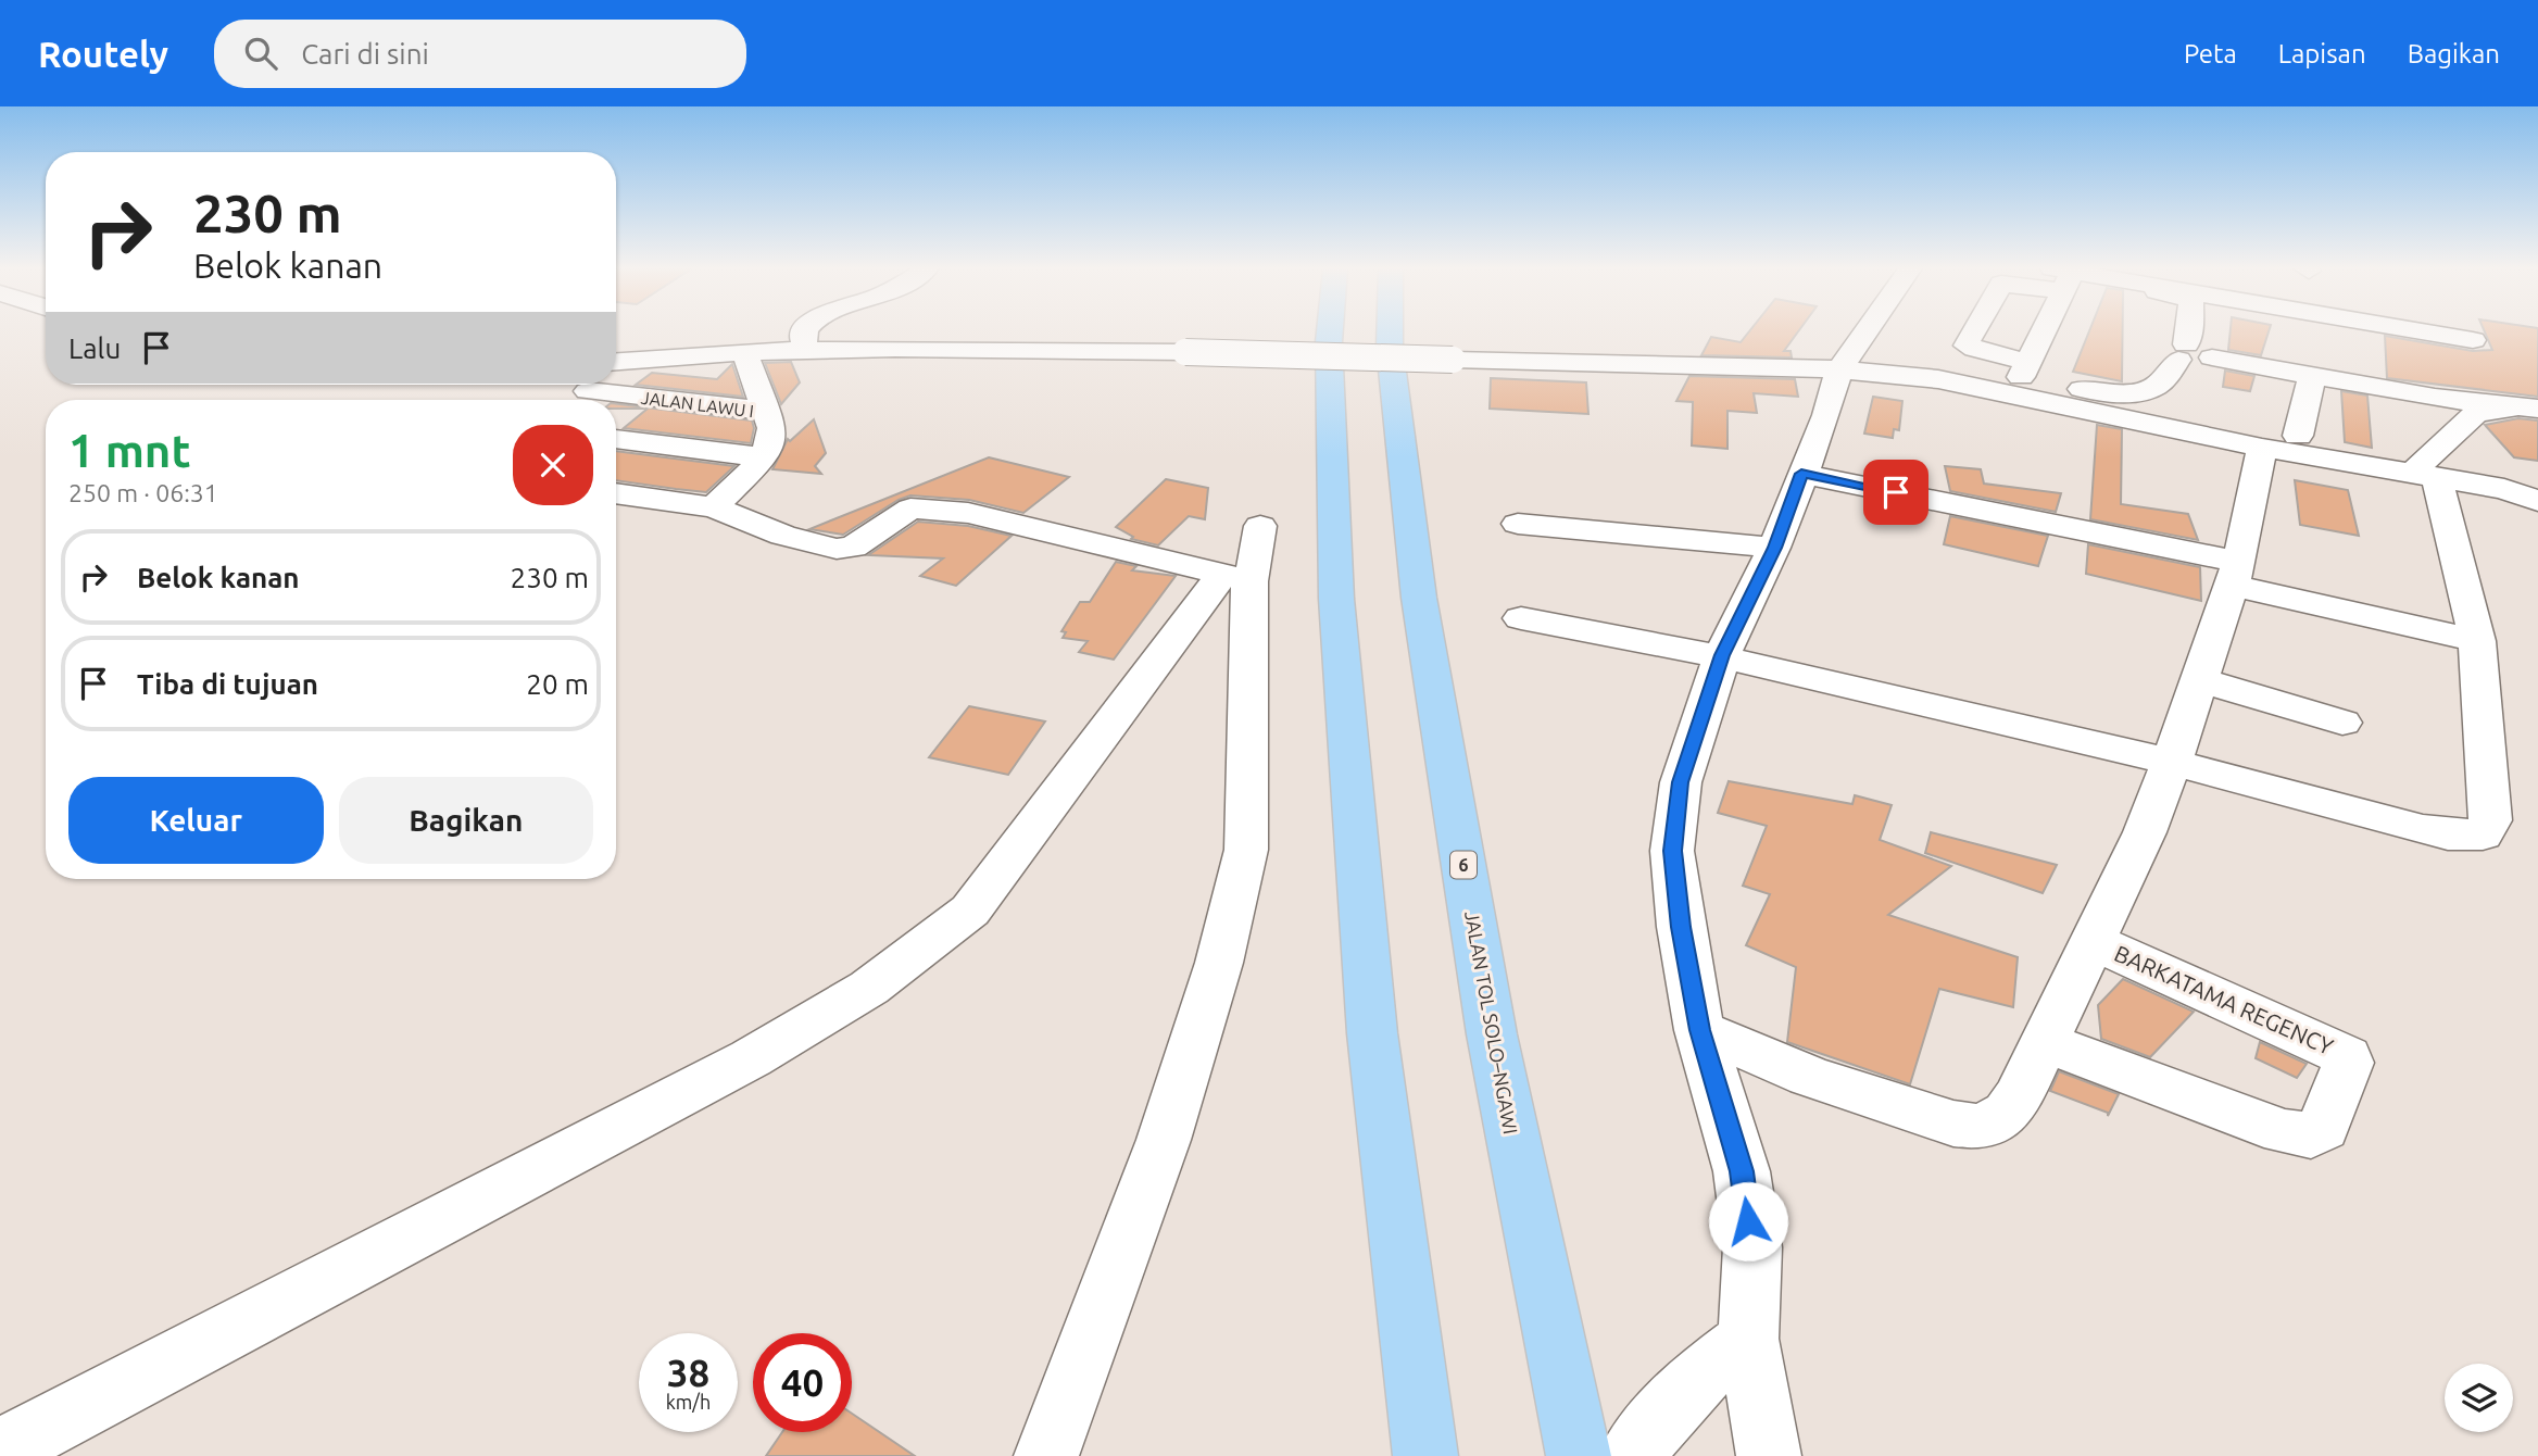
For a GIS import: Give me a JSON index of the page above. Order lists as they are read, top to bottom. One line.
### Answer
{"streets":{"highway":["6","JALAN TOL SOLO–NGAWI"],"street":["JALAN LAWU I","BARKATAMA REGENCY"]},"page":{"header":"Routely","search":"Cari di sini","nav":["Peta","Lapisan","Bagikan"],"turn":["230 m","Belok kanan"],"then":"Lalu","heading":["1 mnt","250 m · 06:31"],"list":[{"name":"Belok kanan","value":"230 m"},{"name":"Tiba di tujuan","value":"20 m"}],"buttons":["Keluar","Bagikan"],"speed":"38 km/h","limit":"40"}}
